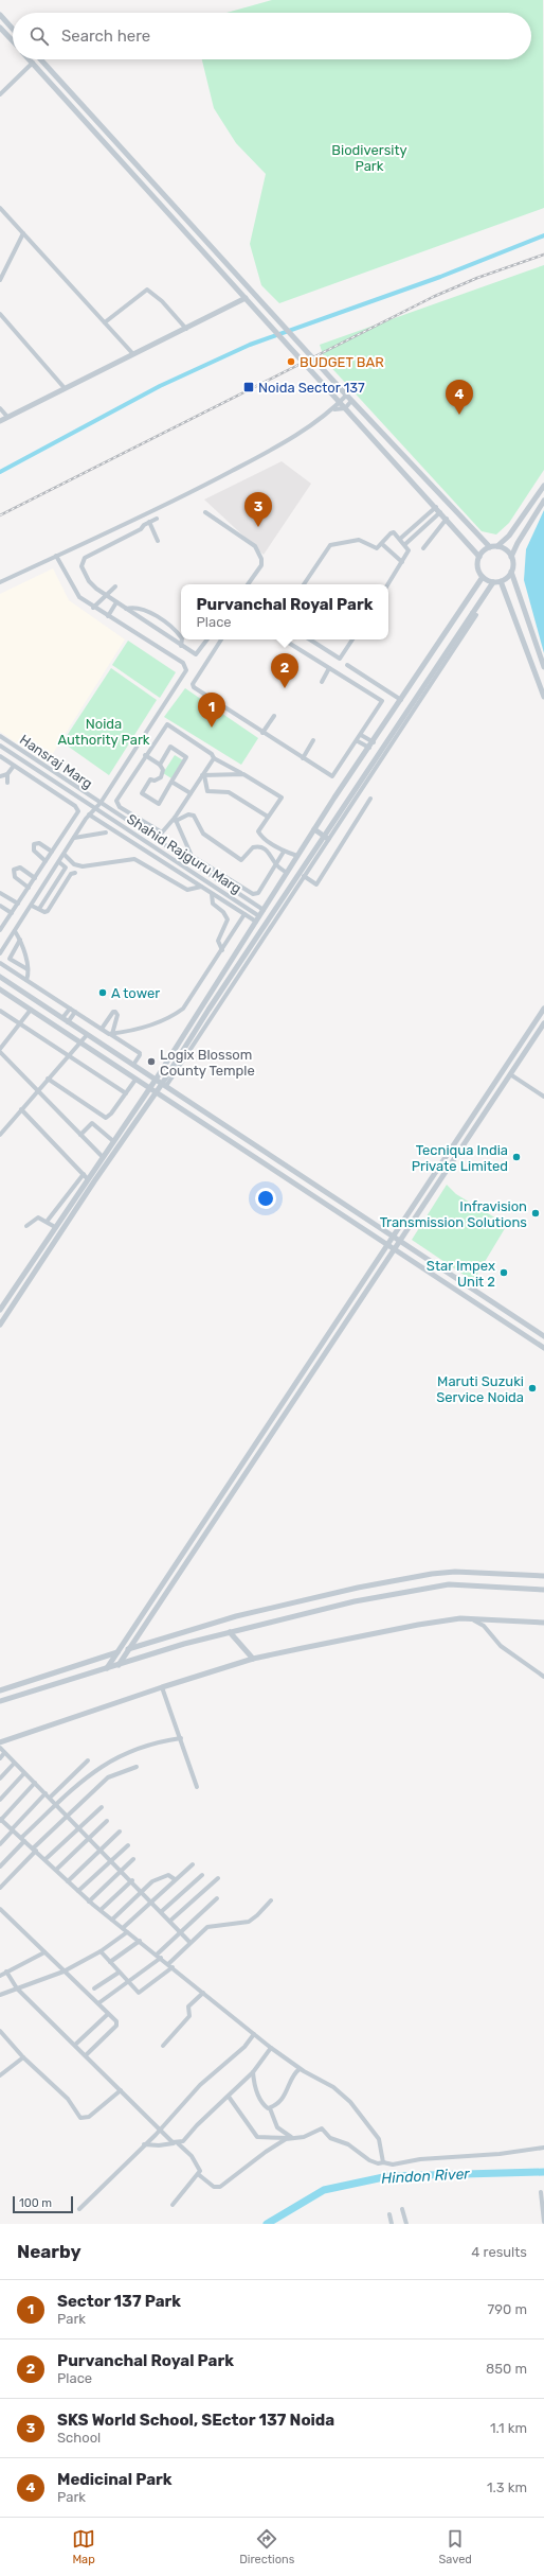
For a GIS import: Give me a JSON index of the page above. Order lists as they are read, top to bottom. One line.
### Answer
{"streets":{"street":["Hansraj Marg","Shahid Rajguru Marg"]},"crossings":[["Hansraj Marg","Shahid Rajguru Marg"]],"water":["Hindon River"],"parks":["Biodiversity Park","Noida Authority Park"],"places":{"other":["BUDGET BAR","A tower","Logix Blossom County Temple","Tecniqua India Private Limited","Infravision Transmission Solutions","Star Impex Unit 2","Maruti Suzuki Service Noida"],"transit":["Noida Sector 137"]},"scale_bar":"100 m","page":{"search":"Search here","pins":["4","3","2","1"],"popup":["Purvanchal Royal Park","Place"],"scale":"100 m","heading":["Nearby","4 results"],"list":[{"mark":"1","name":"Sector 137 Park","note":"Park","value":"790 m"},{"mark":"2","name":"Purvanchal Royal Park","note":"Place","value":"850 m"},{"mark":"3","name":"SKS World School, SEctor 137 Noida","note":"School","value":"1.1 km"},{"mark":"4","name":"Medicinal Park","note":"Park","value":"1.3 km"}],"nav":["Map","Directions","Saved"]}}
